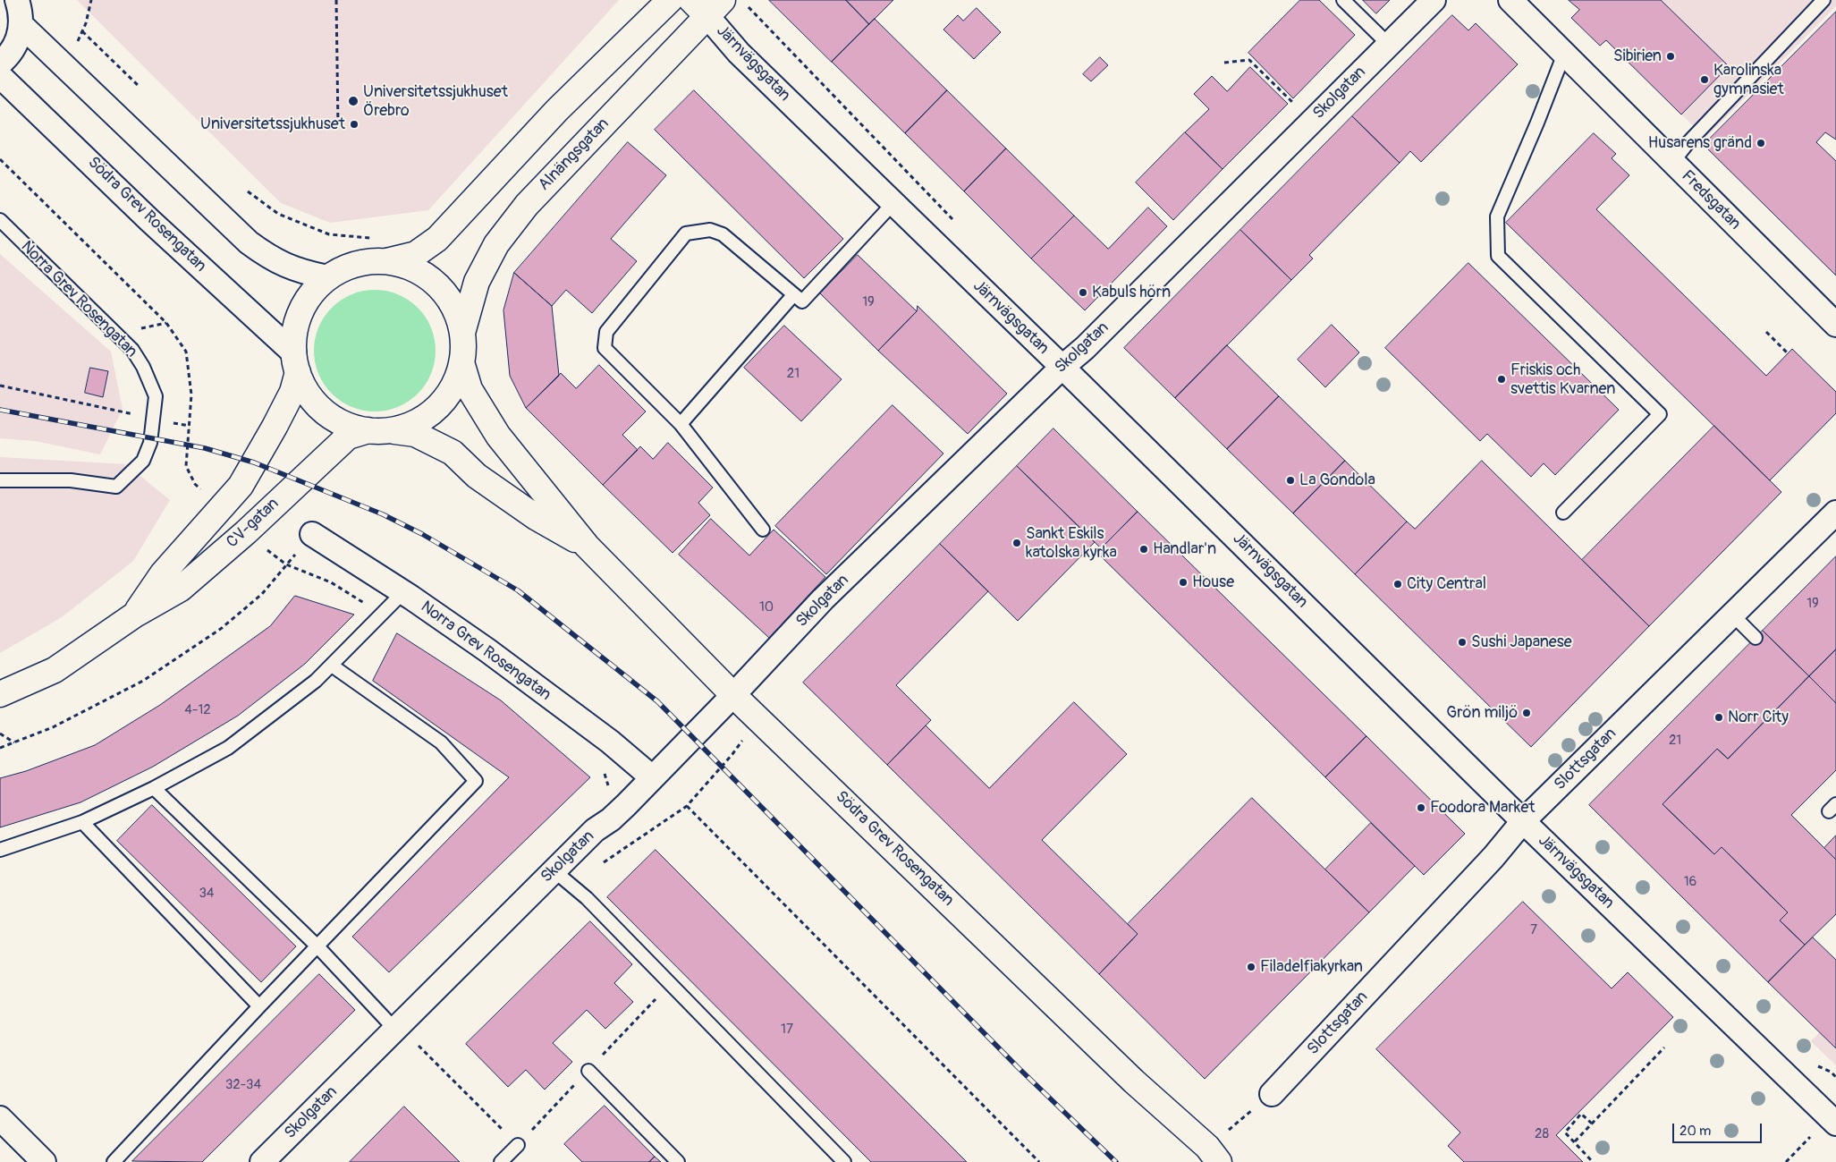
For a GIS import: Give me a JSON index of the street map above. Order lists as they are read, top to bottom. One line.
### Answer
{"streets":{"main road":["Alnängsgatan","Södra Grev Rosengatan","CV-gatan"],"street":["Järnvägsgatan","Skolgatan","Fredsgatan","Norra Grev Rosengatan","Slottsgatan"]},"crossings":[["Järnvägsgatan","Skolgatan"],["Järnvägsgatan","Alnängsgatan"],["Järnvägsgatan","Slottsgatan"],["Skolgatan","Södra Grev Rosengatan"],["Skolgatan","Norra Grev Rosengatan"],["Södra Grev Rosengatan","CV-gatan"]],"places":["Sibirien","Karolinska gymnasiet","Universitetssjukhuset Örebro","Universitetssjukhuset","Husarens gränd","Kabuls hörn","Friskis och svettis Kvarnen","La Gondola","Sankt Eskils katolska kyrka","Handlar'n","House","City Central","Sushi Japanese","Grön miljö","Norr City","Foodora Market","Filadelfiakyrkan"],"house_numbers":["19","21","19","10","4-12","21","16","34","7","17","32-34","28"],"scale_bar":"20 m"}
